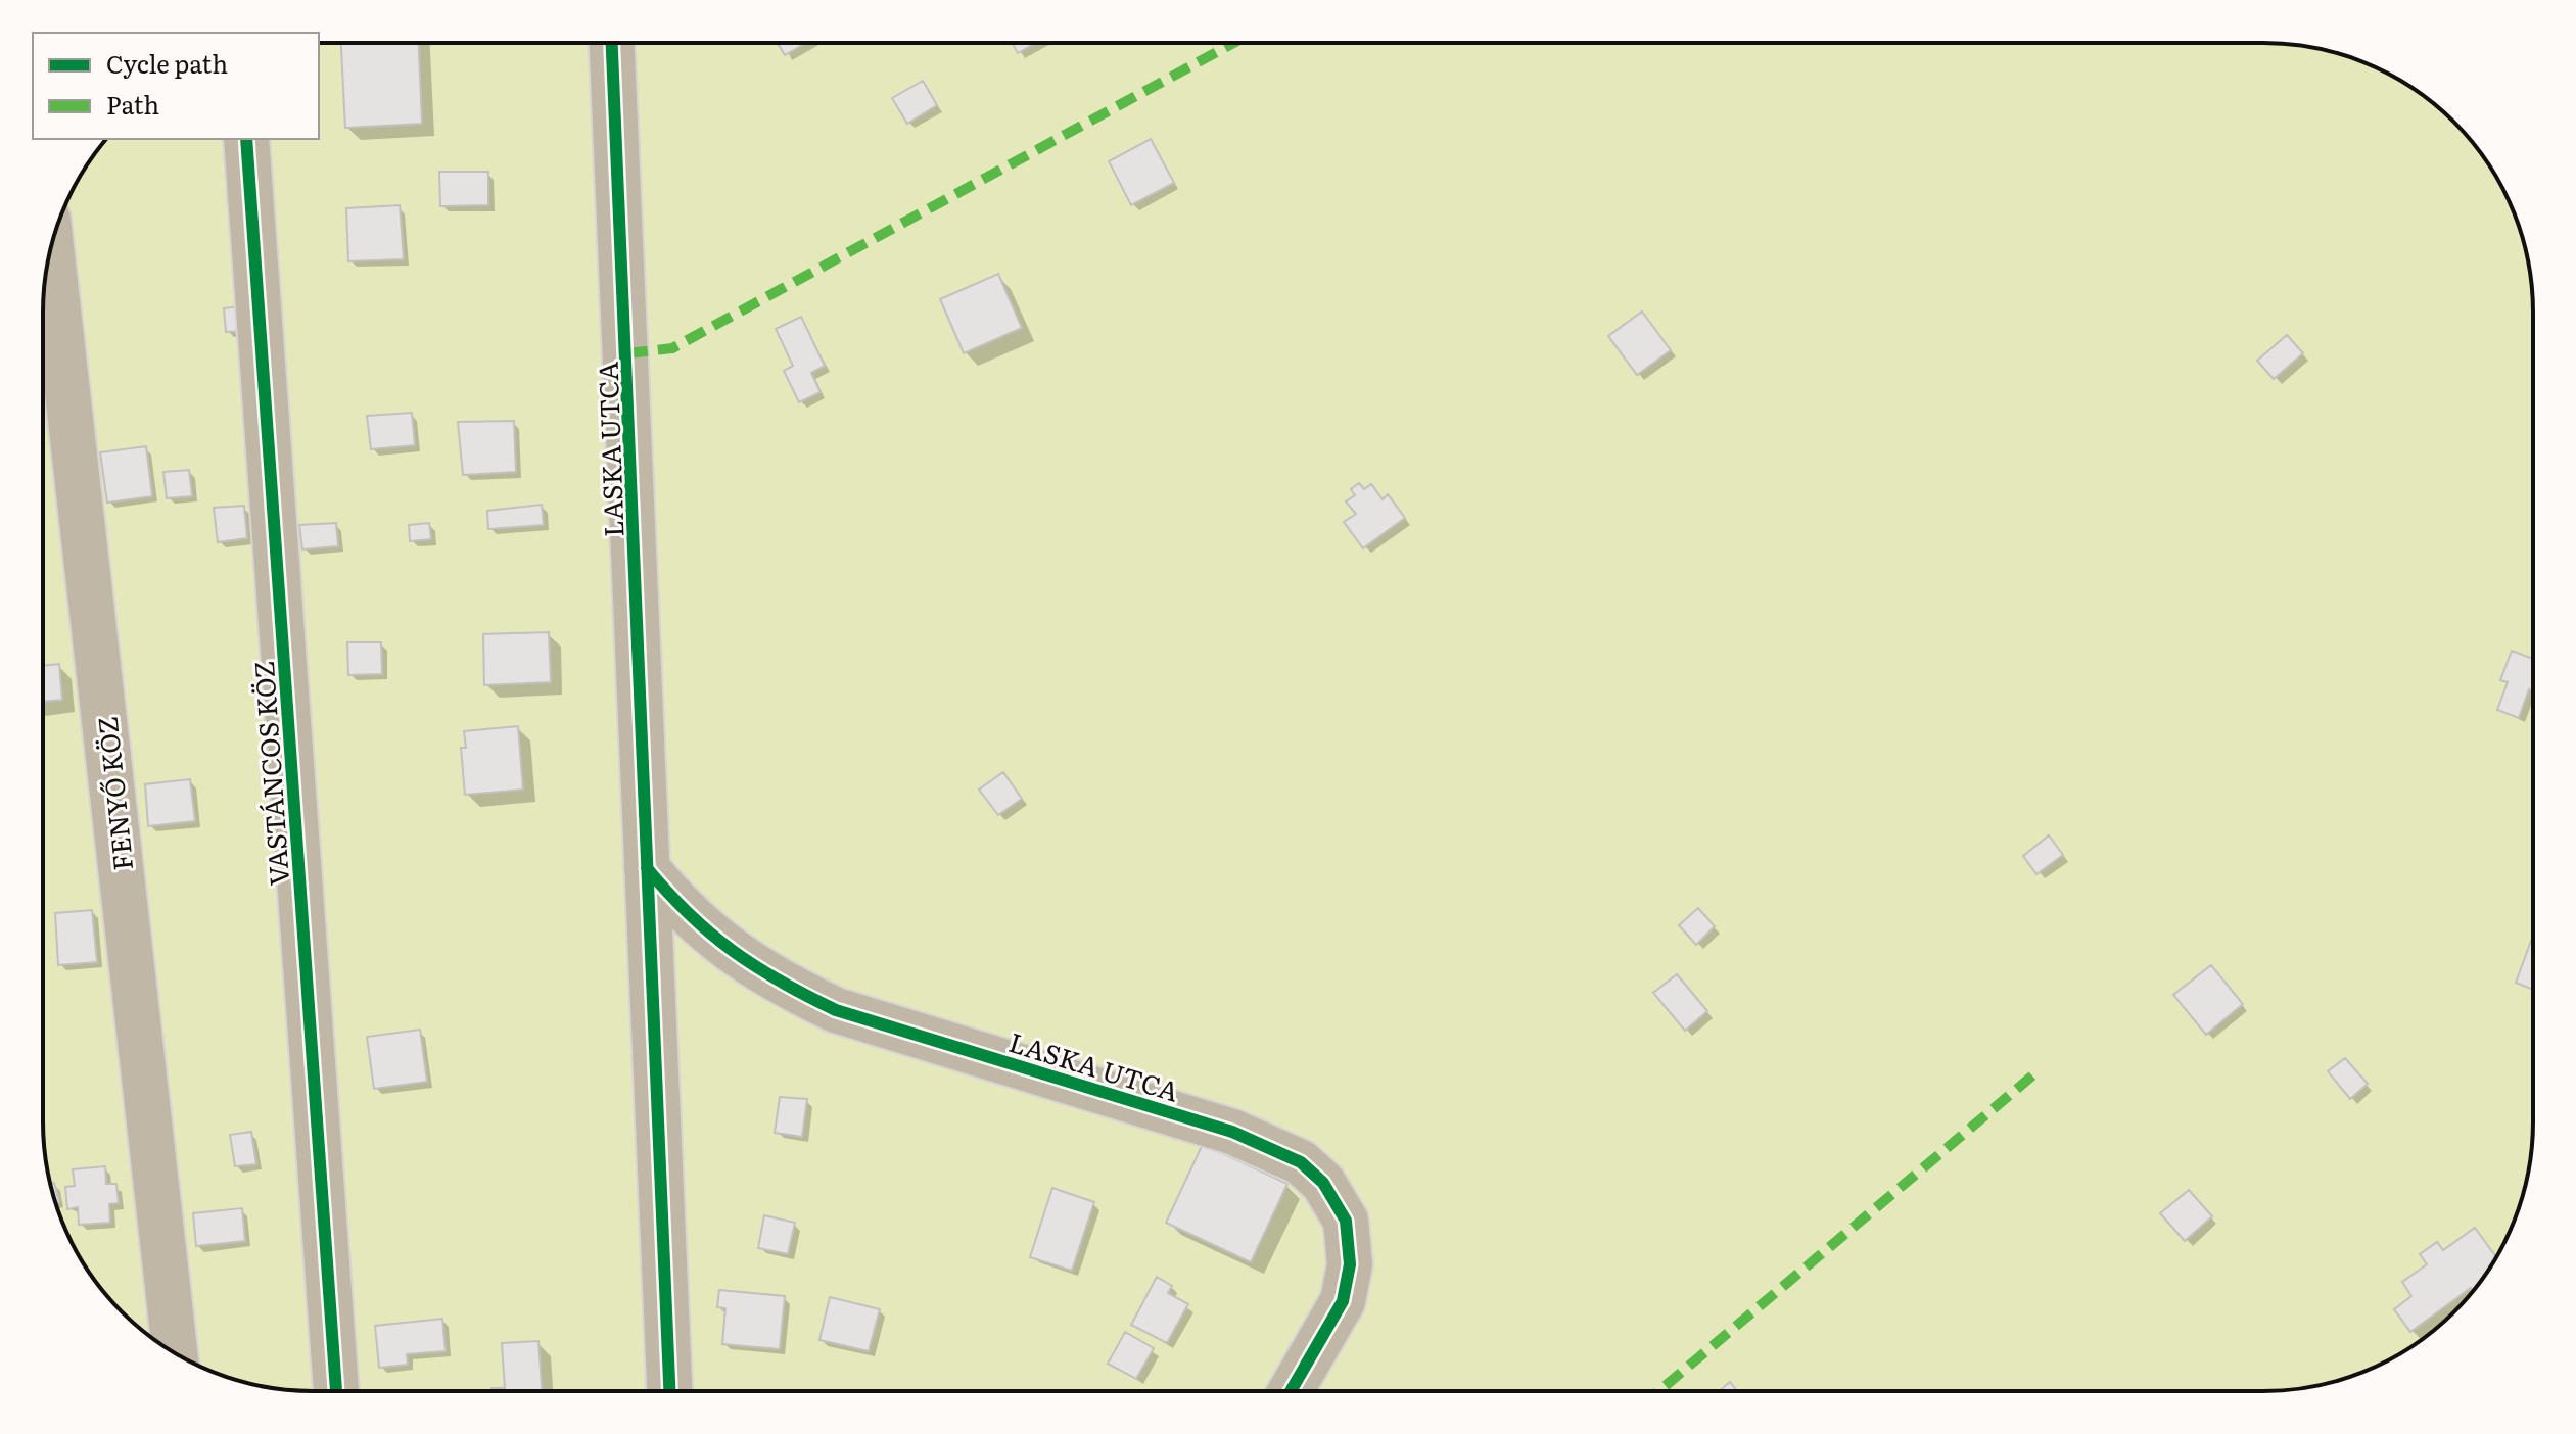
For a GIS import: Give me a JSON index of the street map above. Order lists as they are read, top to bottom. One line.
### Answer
{"streets":{"street":["LASKA UTCA","VASTÁNCOS KÖZ","FENYŐ KÖZ"]},"legend":["Cycle path","Path"]}
